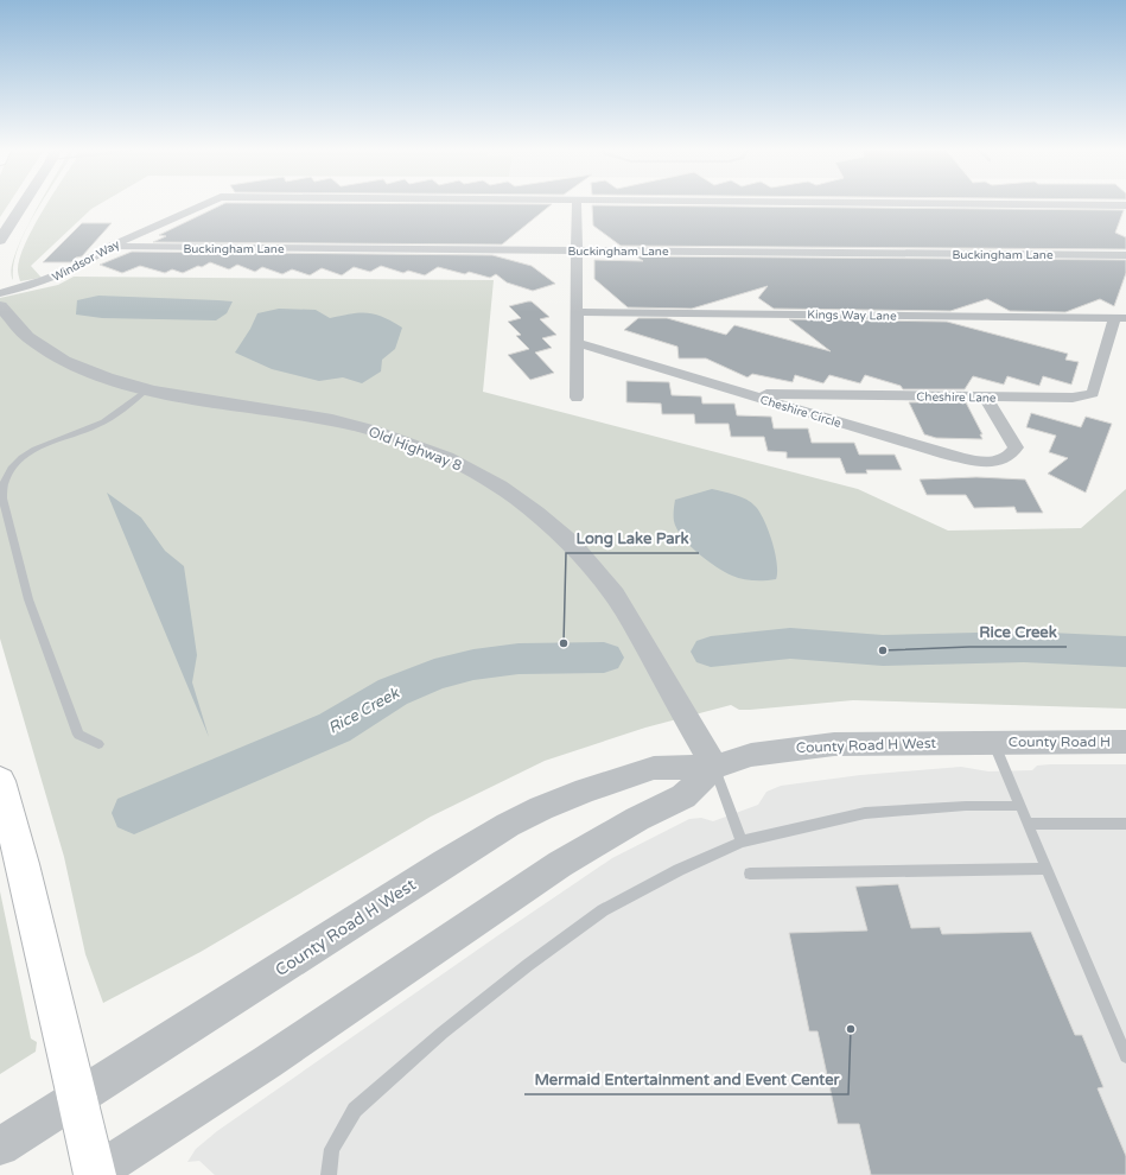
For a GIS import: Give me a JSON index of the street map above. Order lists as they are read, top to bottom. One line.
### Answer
{"streets":{"street":["Buckingham Lane","Windsor Way","Kings Way Lane","Cheshire Lane","Cheshire Circle","Old Highway 8","County Road H","County Road H West"]},"crossings":[["Buckingham Lane","Windsor Way"],["Kings Way Lane","Cheshire Lane"],["Cheshire Lane","Cheshire Circle"],["Old Highway 8","County Road H West"],["County Road H","County Road H West"]],"water":["Rice Creek"],"places":["Long Lake Park","Rice Creek","Mermaid Entertainment and Event Center"]}
